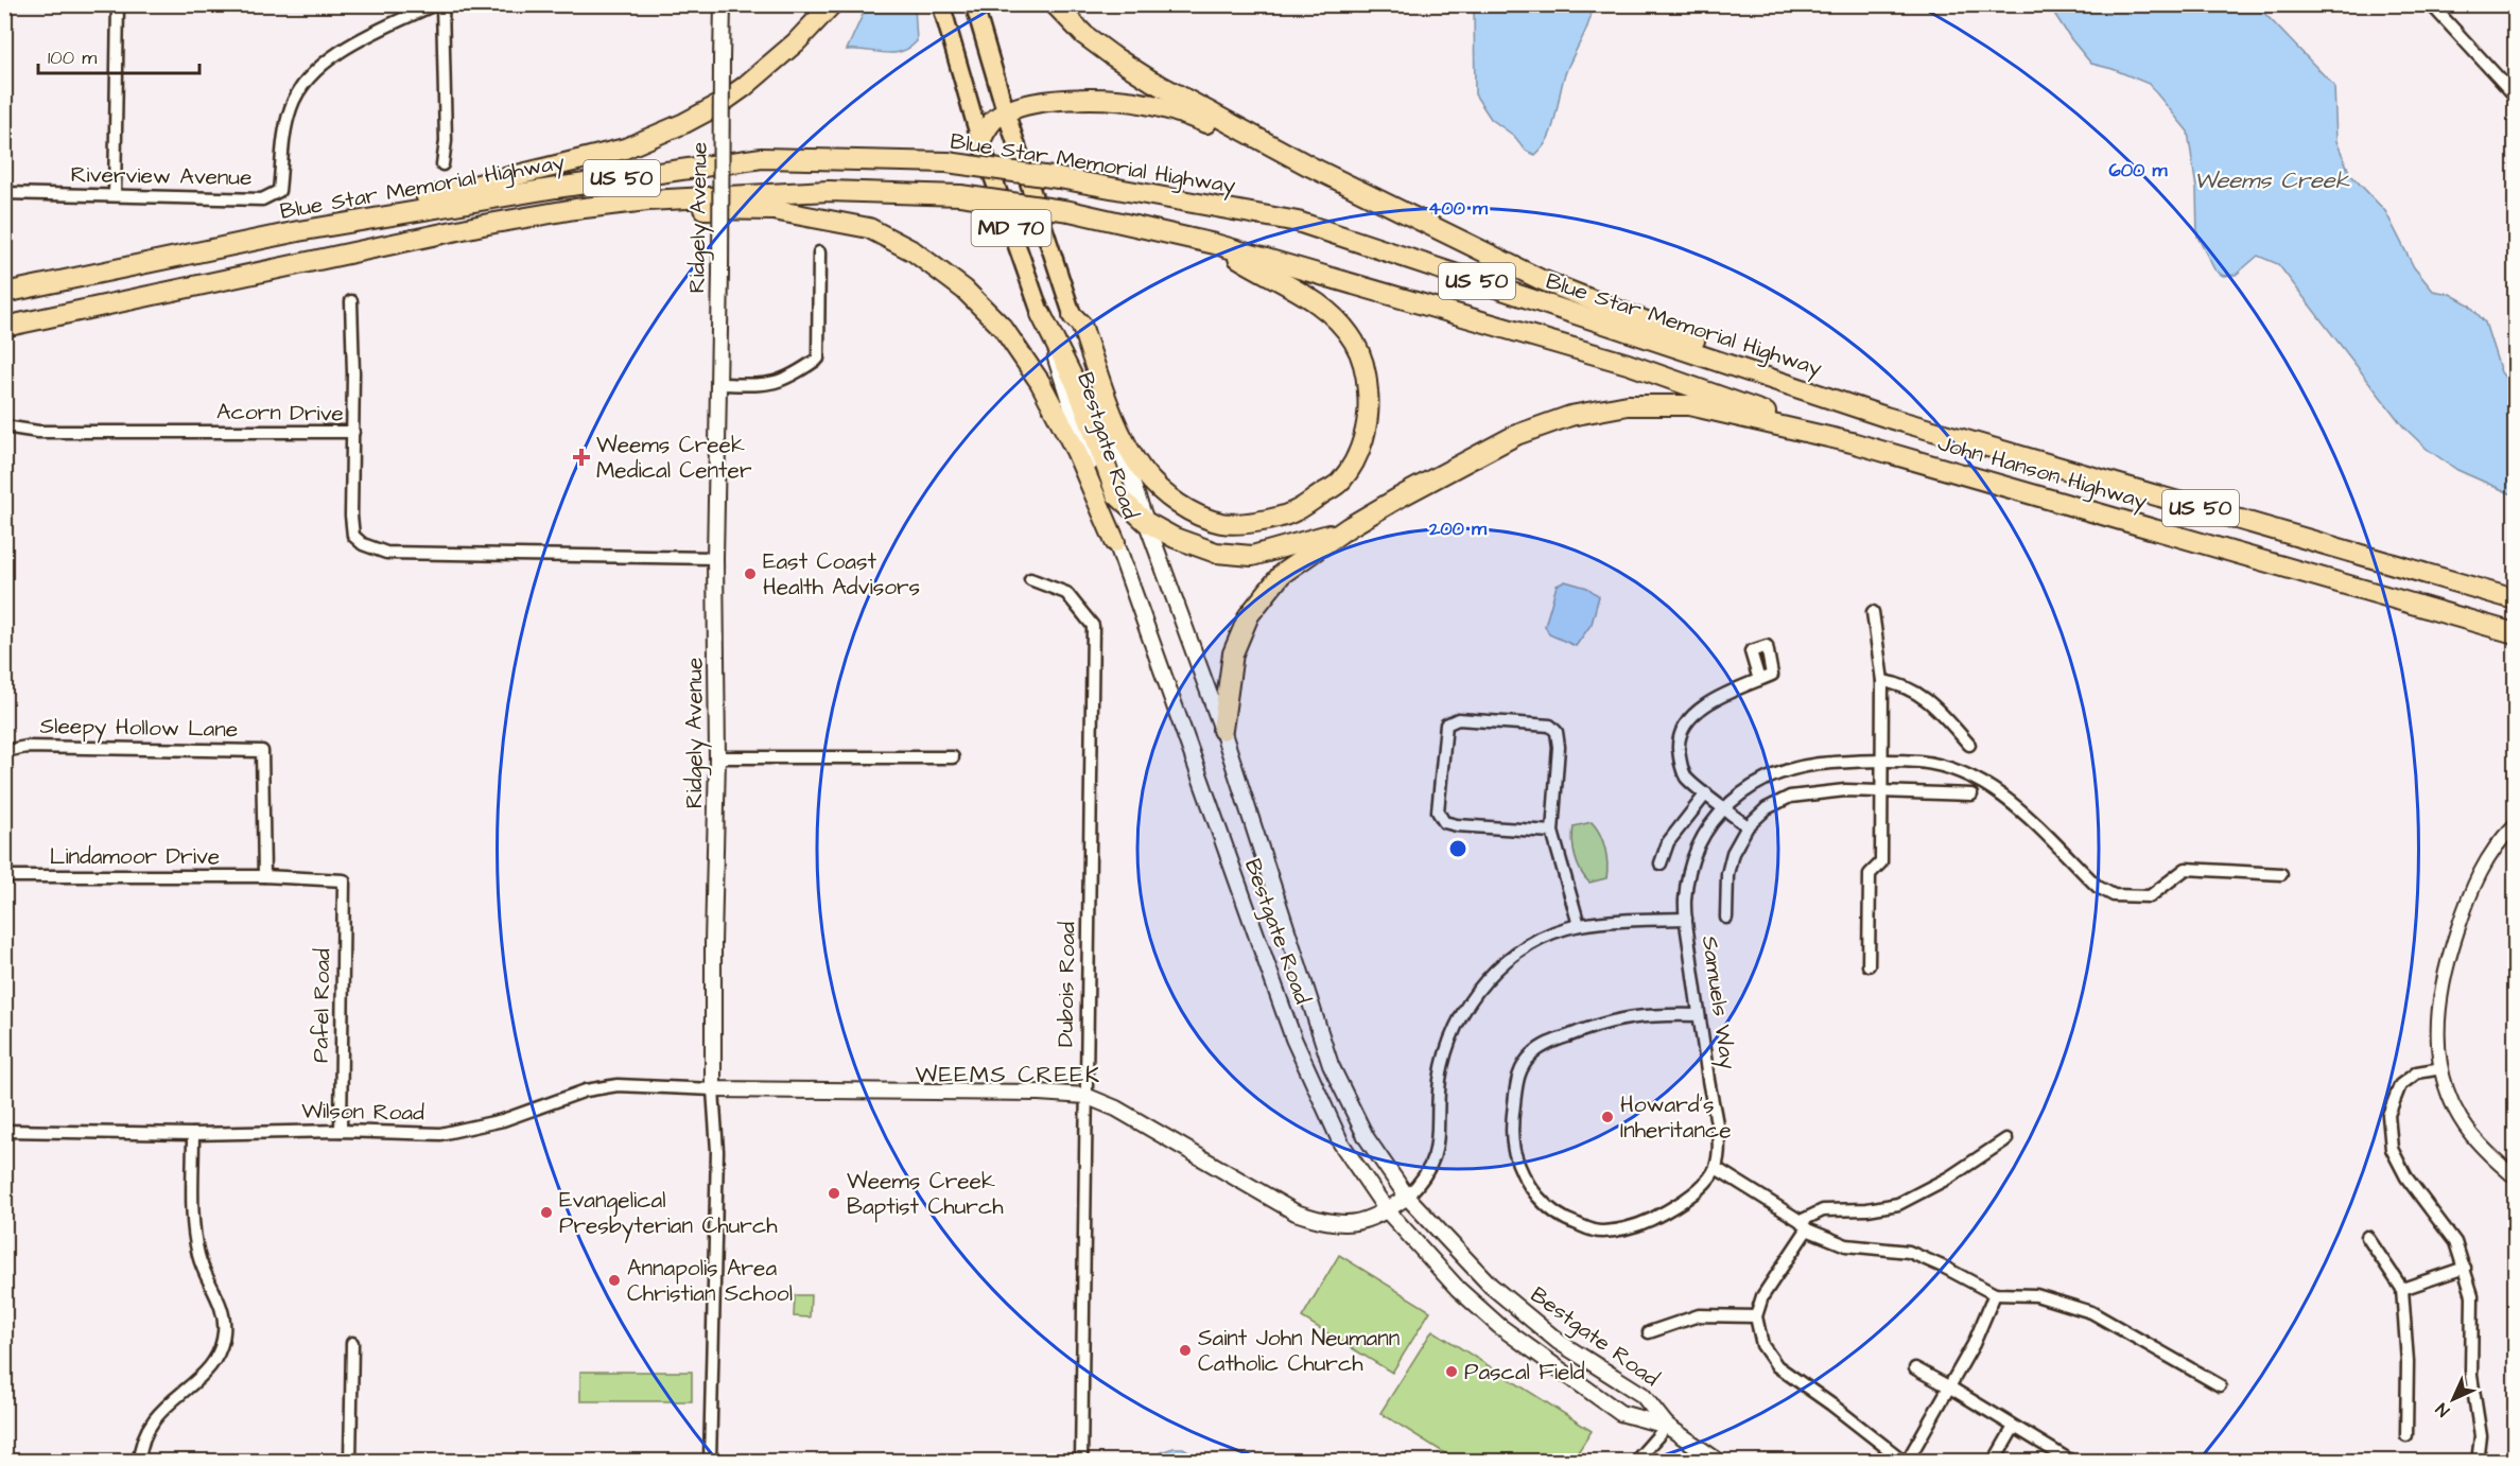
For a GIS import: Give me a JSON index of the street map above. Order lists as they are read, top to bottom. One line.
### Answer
{"streets":{"highway":["Blue Star Memorial Highway","US 50","John Hanson Highway"],"main road":["Ridgely Avenue","MD 70","Bestgate Road"],"street":["Riverview Avenue","Acorn Drive","Sleepy Hollow Lane","Lindamoor Drive","Dubois Road","Samuels Way","Pafel Road","Wilson Road"]},"crossings":[["Blue Star Memorial Highway","John Hanson Highway"],["US 50","John Hanson Highway"],["Ridgely Avenue","Acorn Drive"],["Ridgely Avenue","Wilson Road"],["MD 70","Bestgate Road"],["Sleepy Hollow Lane","Lindamoor Drive"],["Lindamoor Drive","Pafel Road"],["Pafel Road","Wilson Road"]],"districts":["WEEMS CREEK"],"water":["Weems Creek"],"places":{"health":["Weems Creek Medical Center"],"other":["East Coast Health Advisors","Howard's Inheritance","Weems Creek Baptist Church","Evangelical Presbyterian Church","Annapolis Area Christian School","Saint John Neumann Catholic Church","Pascal Field"]},"scale_bar":"100 m","north":"bottom left","rings":["600 m","400 m","200 m"]}
